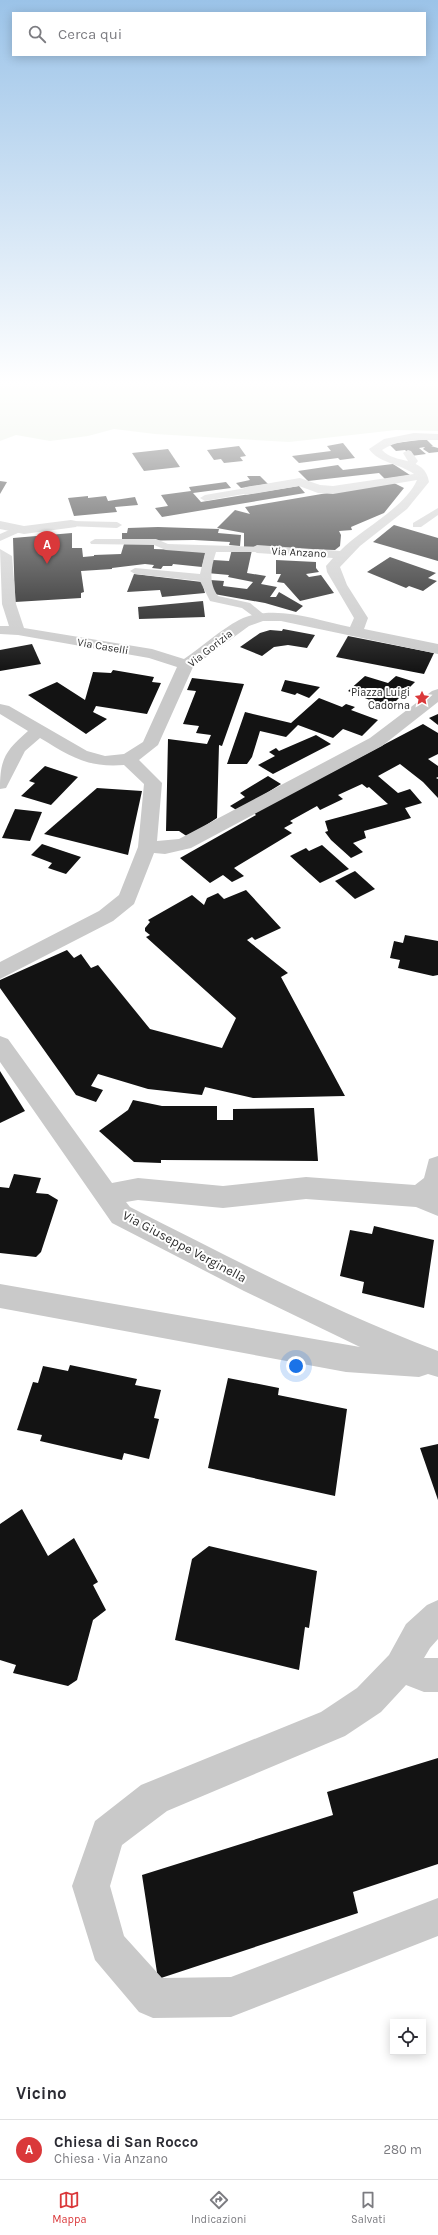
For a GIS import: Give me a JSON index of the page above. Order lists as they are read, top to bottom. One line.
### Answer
{"streets":{"street":["Via Anzano","Via Caselli","Via Gorizia","Via Giuseppe Verginella"]},"crossings":[["Via Caselli","Via Gorizia"]],"places":{"place":["Piazza Luigi Cadorna"]},"page":{"search":"Cerca qui","pins":"A","heading":"Vicino","list":[{"mark":"A","name":"Chiesa di San Rocco","note":"Chiesa · Via Anzano","value":"280 m"}],"nav":["Mappa","Indicazioni","Salvati"]}}
